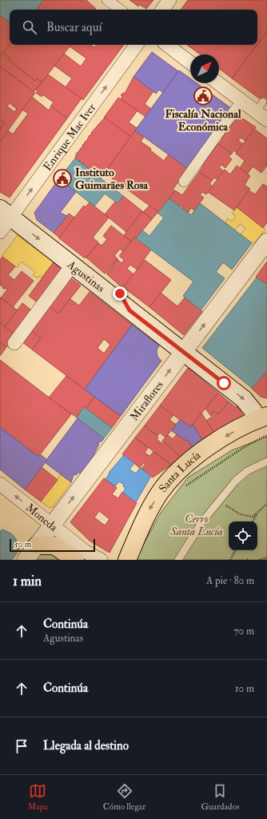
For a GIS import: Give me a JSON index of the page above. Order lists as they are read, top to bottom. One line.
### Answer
{"streets":{"main road":["Agustinas","Santa Lucía"],"street":["Enrique Mac Iver","Miraflores","Moneda"]},"crossings":[["Enrique Mac Iver","Agustinas"],["Agustinas","Miraflores"],["Agustinas","Santa Lucía"],["Miraflores","Moneda"]],"one_way":["Agustinas","Miraflores","Santa Lucía","Moneda"],"parks":["Cerro Santa Lucía"],"places":{"public building":["Fiscalía Nacional Económica","Instituto Guimarães Rosa"]},"scale_bar":"50 m","north":"top right","page":{"search":"Buscar aquí","scale":"50 m","heading":["1 min","A pie · 80 m"],"list":[["Continúa","Agustinas","70 m"],["Continúa","10 m"],"Llegada al destino"],"nav":["Mapa","Cómo llegar","Guardados"]}}
